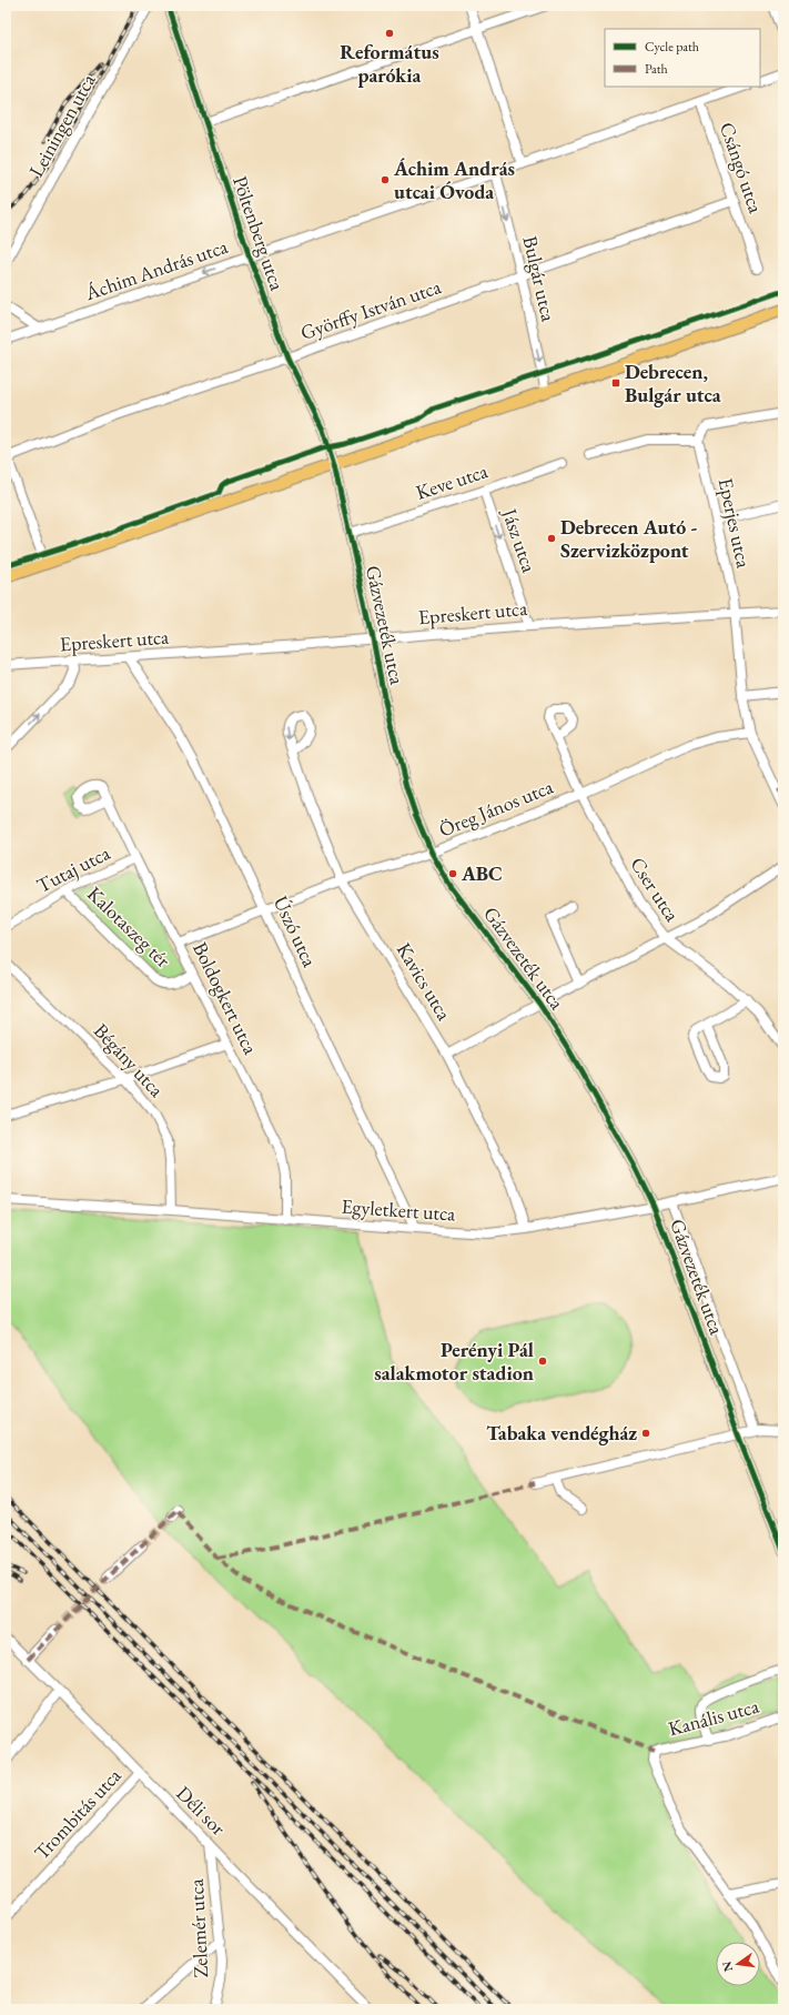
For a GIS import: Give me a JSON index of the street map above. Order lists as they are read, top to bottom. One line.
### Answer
{"streets":{"street":["Leiningen utca","Csángó utca","Pöltenberg utca","Áchim András utca","Bulgár utca","Györffy István utca","Keve utca","Eperjes utca","Jász utca","Epreskert utca","Gázvezeték utca","Öreg János utca","Tutaj utca","Cser utca","Kalotaszeg tér","Úszó utca","Kavics utca","Boldogkert utca","Bégány utca","Egyletkert utca","Kanális utca","Déli sor","Trombitás utca","Zelemér utca"]},"crossings":[["Csángó utca","Áchim András utca"],["Csángó utca","Györffy István utca"],["Pöltenberg utca","Áchim András utca"],["Pöltenberg utca","Györffy István utca"],["Pöltenberg utca","Gázvezeték utca"],["Áchim András utca","Bulgár utca"],["Bulgár utca","Györffy István utca"],["Keve utca","Jász utca"],["Keve utca","Gázvezeték utca"],["Eperjes utca","Epreskert utca"],["Eperjes utca","Öreg János utca"],["Jász utca","Epreskert utca"],["Epreskert utca","Gázvezeték utca"],["Epreskert utca","Úszó utca"],["Gázvezeték utca","Öreg János utca"],["Gázvezeték utca","Egyletkert utca"],["Öreg János utca","Cser utca"],["Öreg János utca","Úszó utca"],["Öreg János utca","Kavics utca"],["Öreg János utca","Boldogkert utca"],["Tutaj utca","Kalotaszeg tér"],["Tutaj utca","Boldogkert utca"],["Kalotaszeg tér","Boldogkert utca"],["Úszó utca","Egyletkert utca"],["Kavics utca","Egyletkert utca"],["Boldogkert utca","Egyletkert utca"],["Bégány utca","Egyletkert utca"],["Déli sor","Trombitás utca"],["Déli sor","Zelemér utca"]],"one_way":["Bulgár utca","Jász utca"],"places":{"other":["Református parókia","Áchim András utcai Óvoda","Debrecen Autó - Szervizközpont","ABC","Perényi Pál salakmotor stadion","Tabaka vendégház"],"transit":["Debrecen, Bulgár utca"]},"legend":["Cycle path","Path"],"north":"left"}
